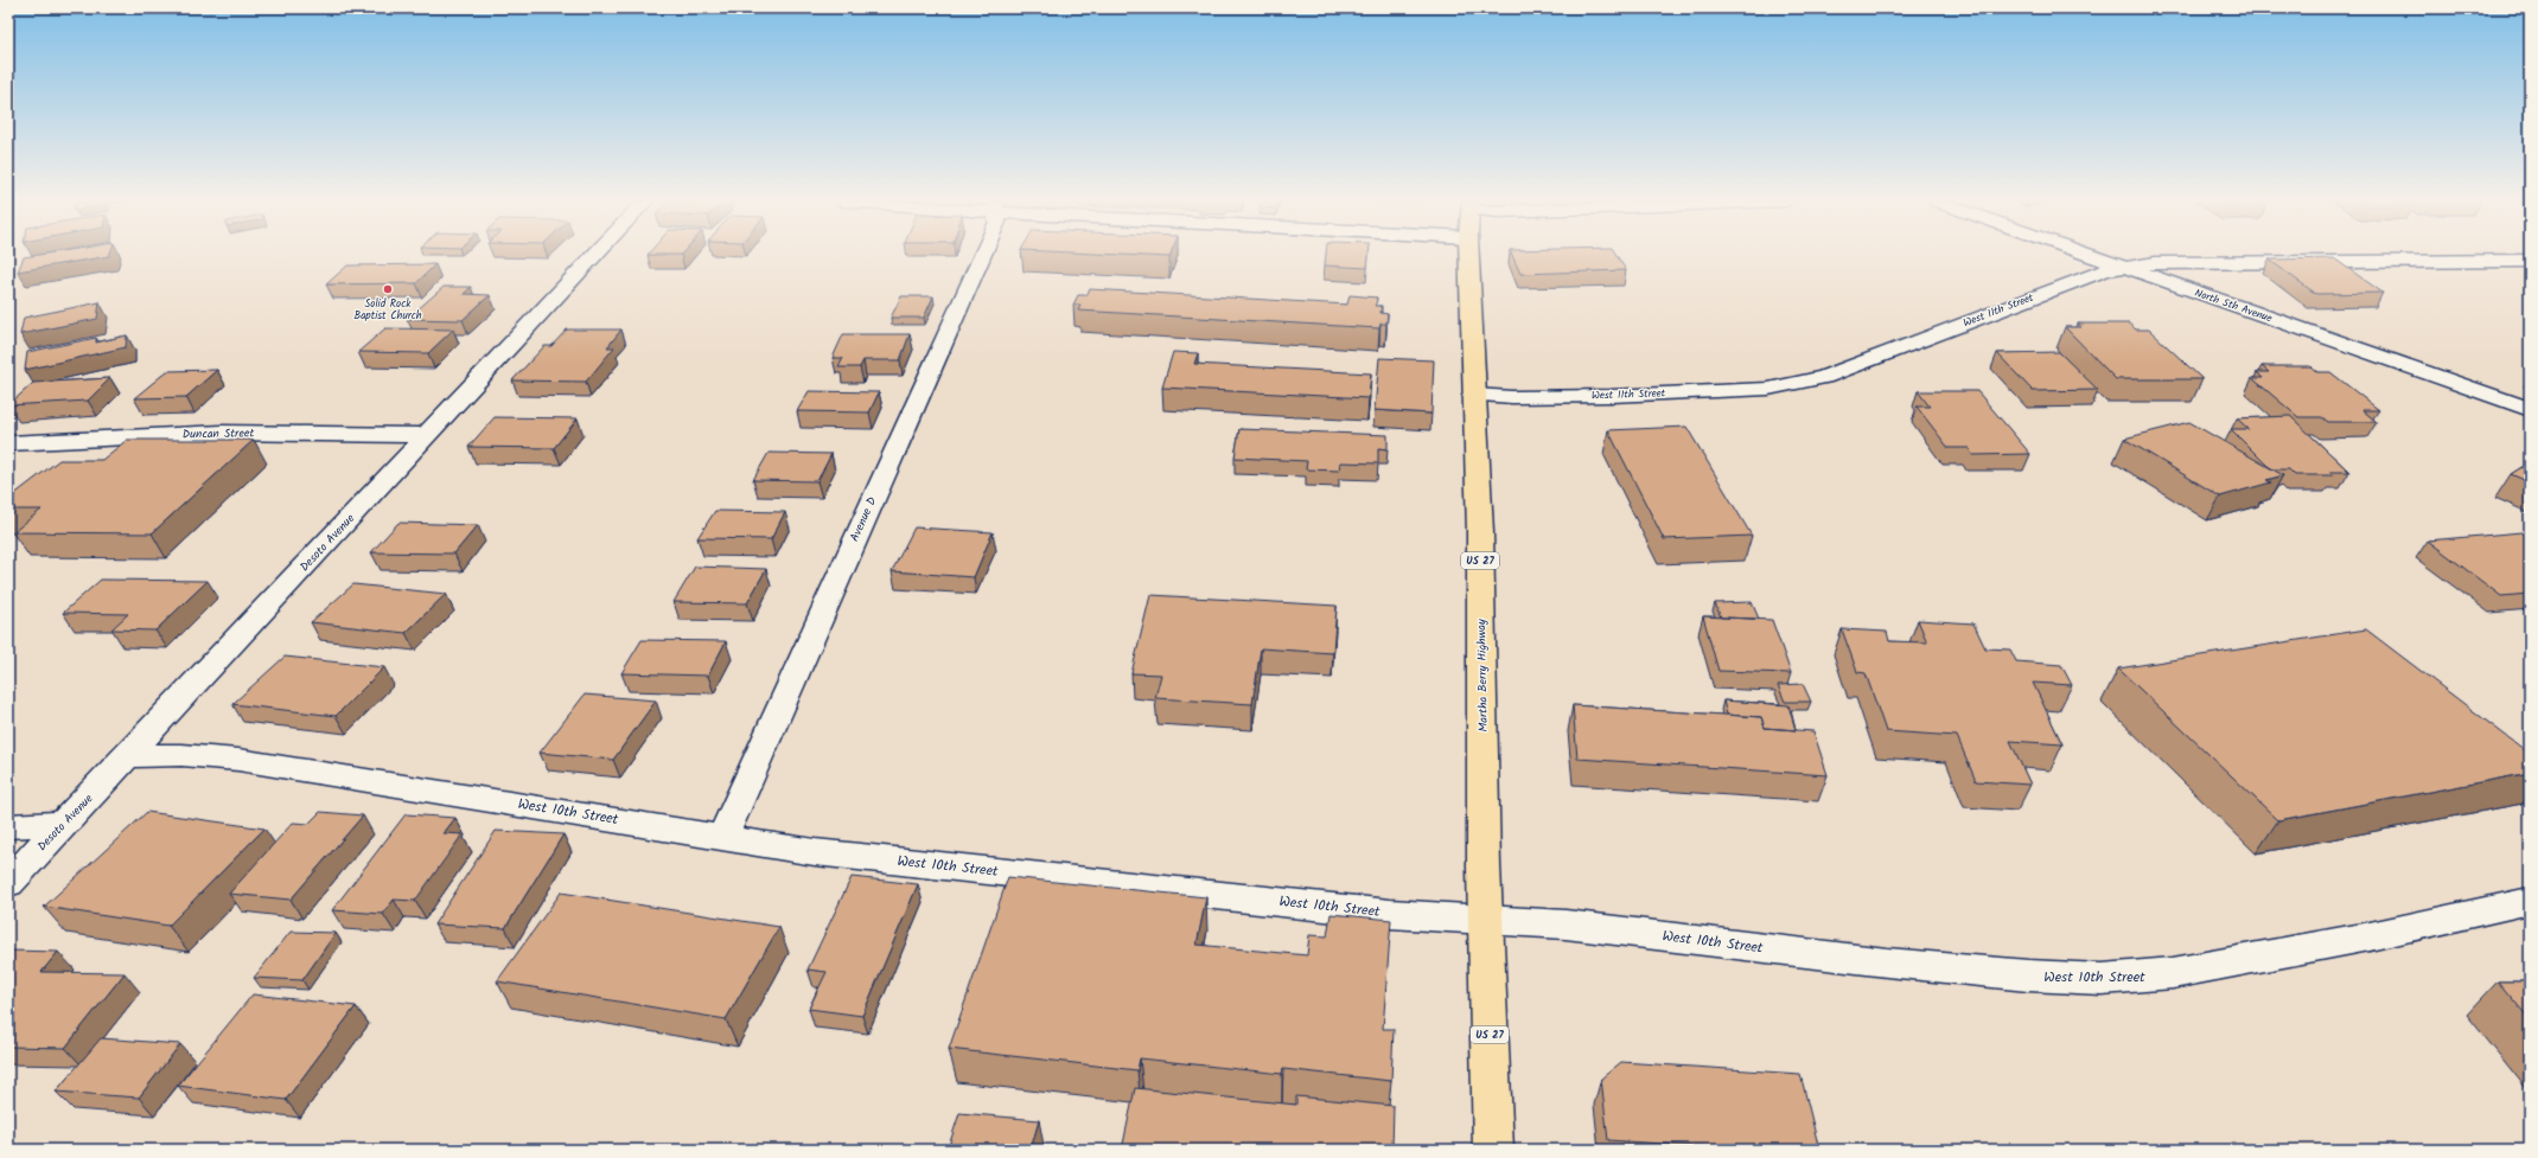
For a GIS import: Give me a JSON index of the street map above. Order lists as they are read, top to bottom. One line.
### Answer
{"streets":{"main road":["US 27","Martha Berry Highway"],"street":["North 5th Avenue","West 11th Street","Duncan Street","Avenue D","Desoto Avenue","West 10th Street"]},"crossings":[["North 5th Avenue","West 11th Street"],["West 11th Street","Martha Berry Highway"],["Duncan Street","Desoto Avenue"],["Avenue D","West 10th Street"],["Desoto Avenue","West 10th Street"],["Martha Berry Highway","West 10th Street"]],"places":["Solid Rock Baptist Church"]}
